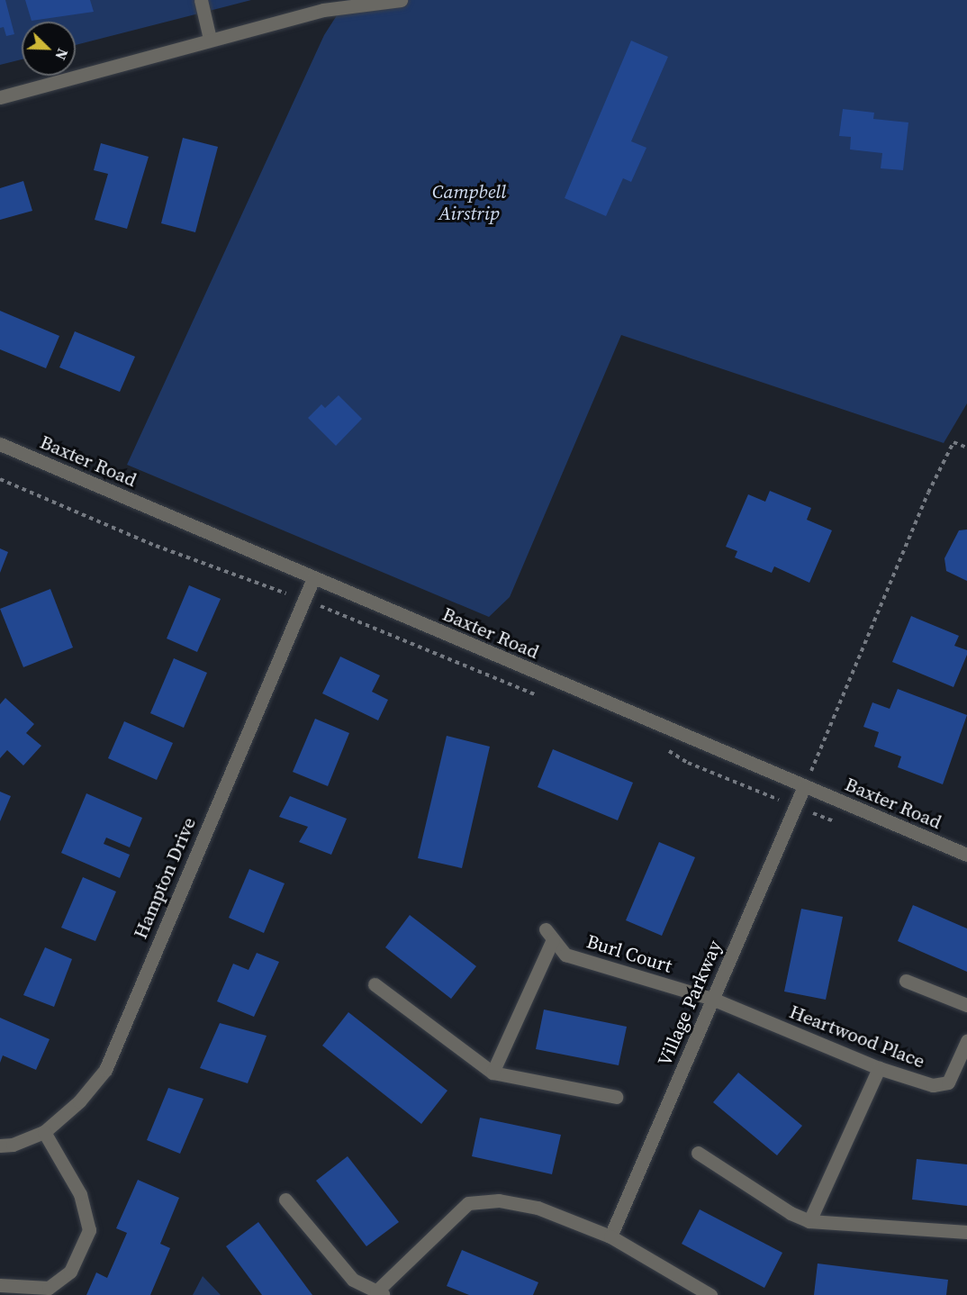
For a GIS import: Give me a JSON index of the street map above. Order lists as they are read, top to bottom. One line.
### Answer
{"streets":{"street":["Baxter Road","Hampton Drive","Burl Court","Village Parkway","Heartwood Place"]},"crossings":[["Baxter Road","Hampton Drive"],["Baxter Road","Village Parkway"],["Burl Court","Village Parkway"],["Burl Court","Heartwood Place"],["Village Parkway","Heartwood Place"]],"parks":["Campbell Airstrip"],"north":"bottom right"}
